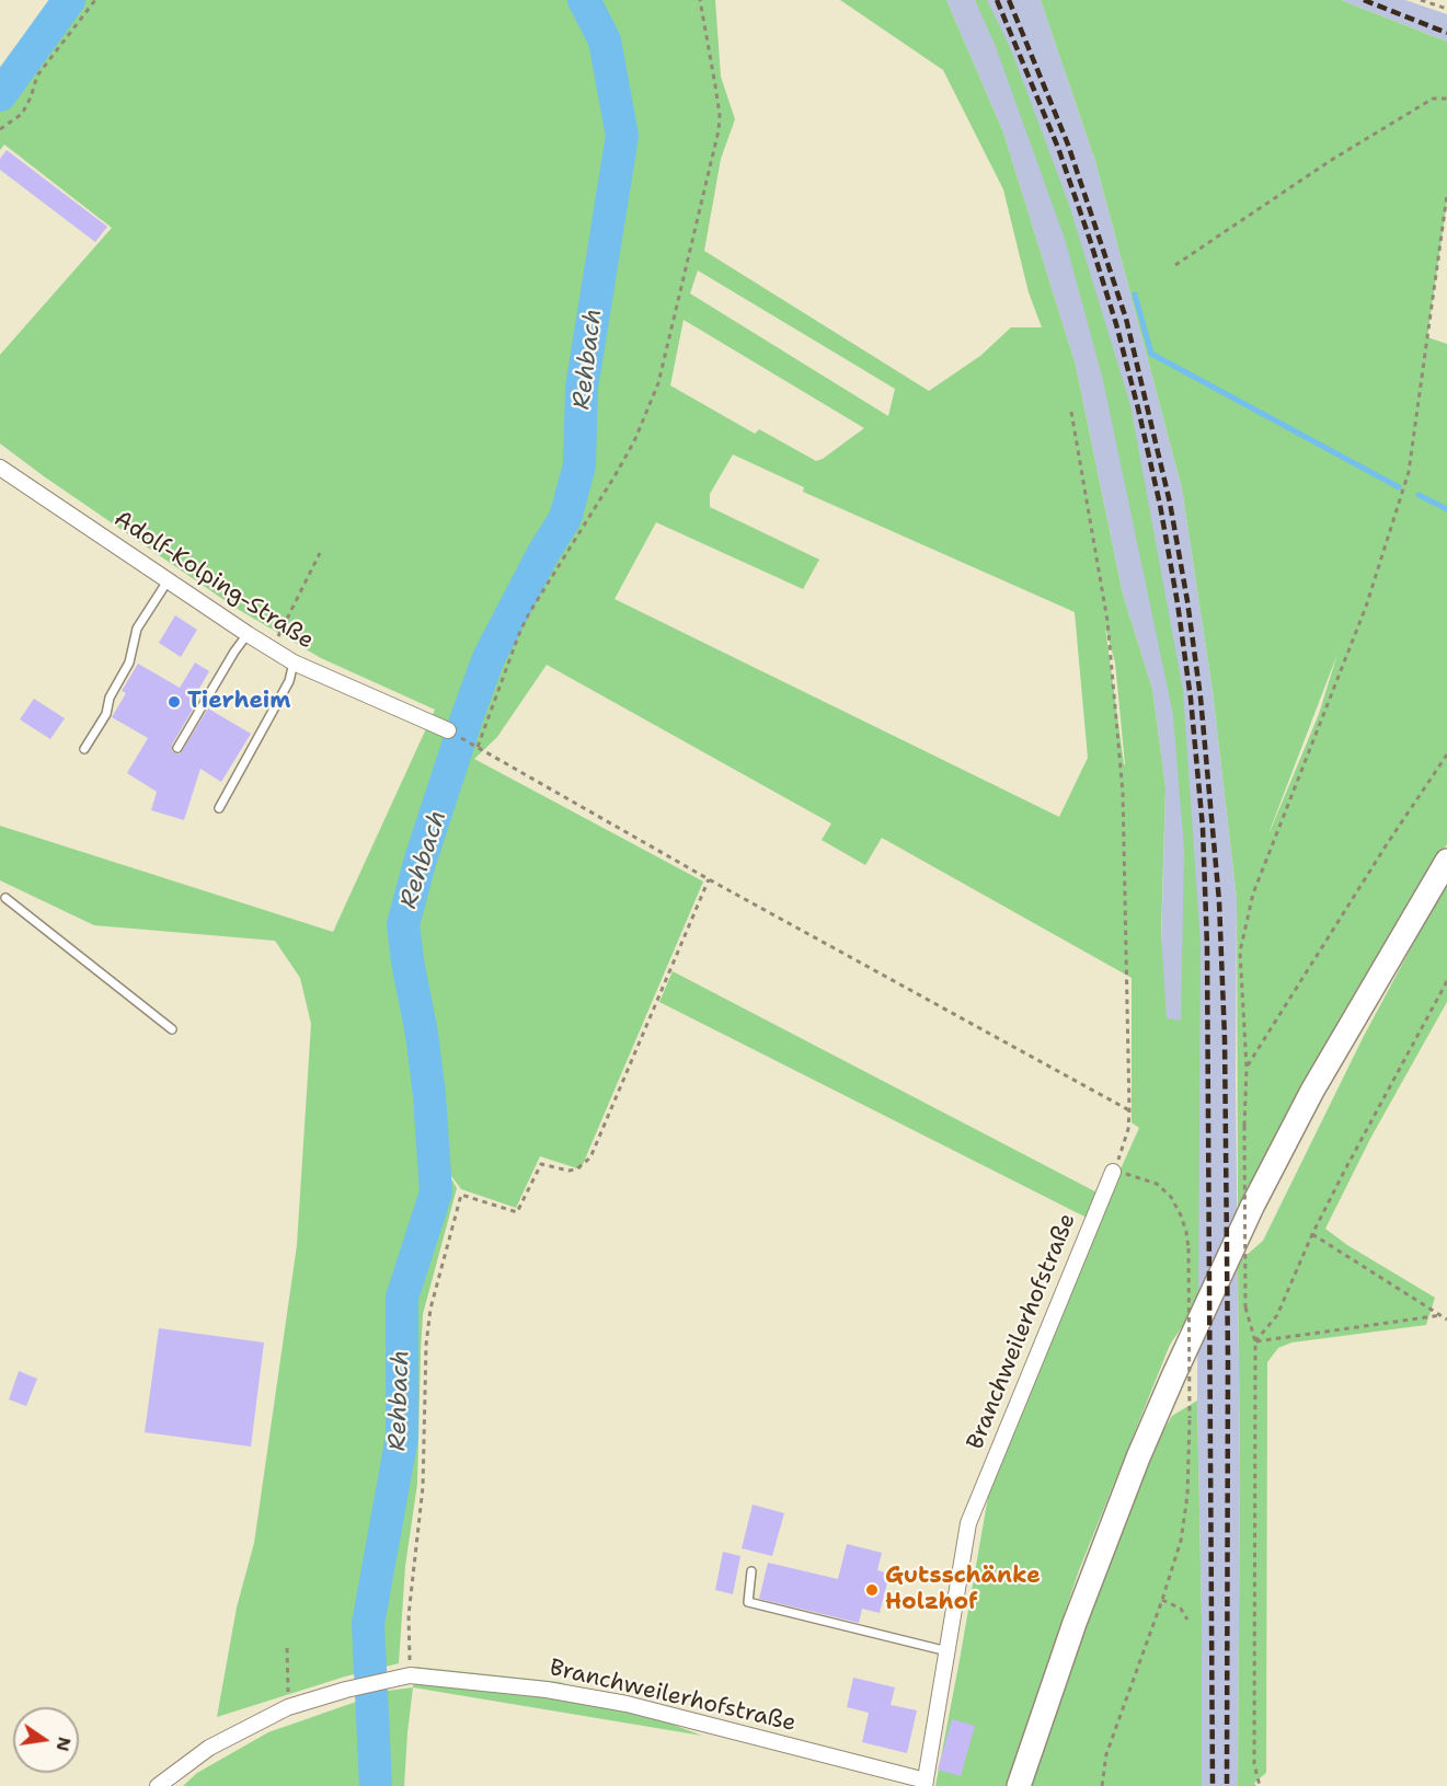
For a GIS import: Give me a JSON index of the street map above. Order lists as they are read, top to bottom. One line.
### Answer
{"streets":{"street":["Adolf-Kolping-Straße","Branchweilerhofstraße"]},"water":["Rehbach"],"places":["Tierheim","Gutsschänke Holzhof"],"north":"right"}
